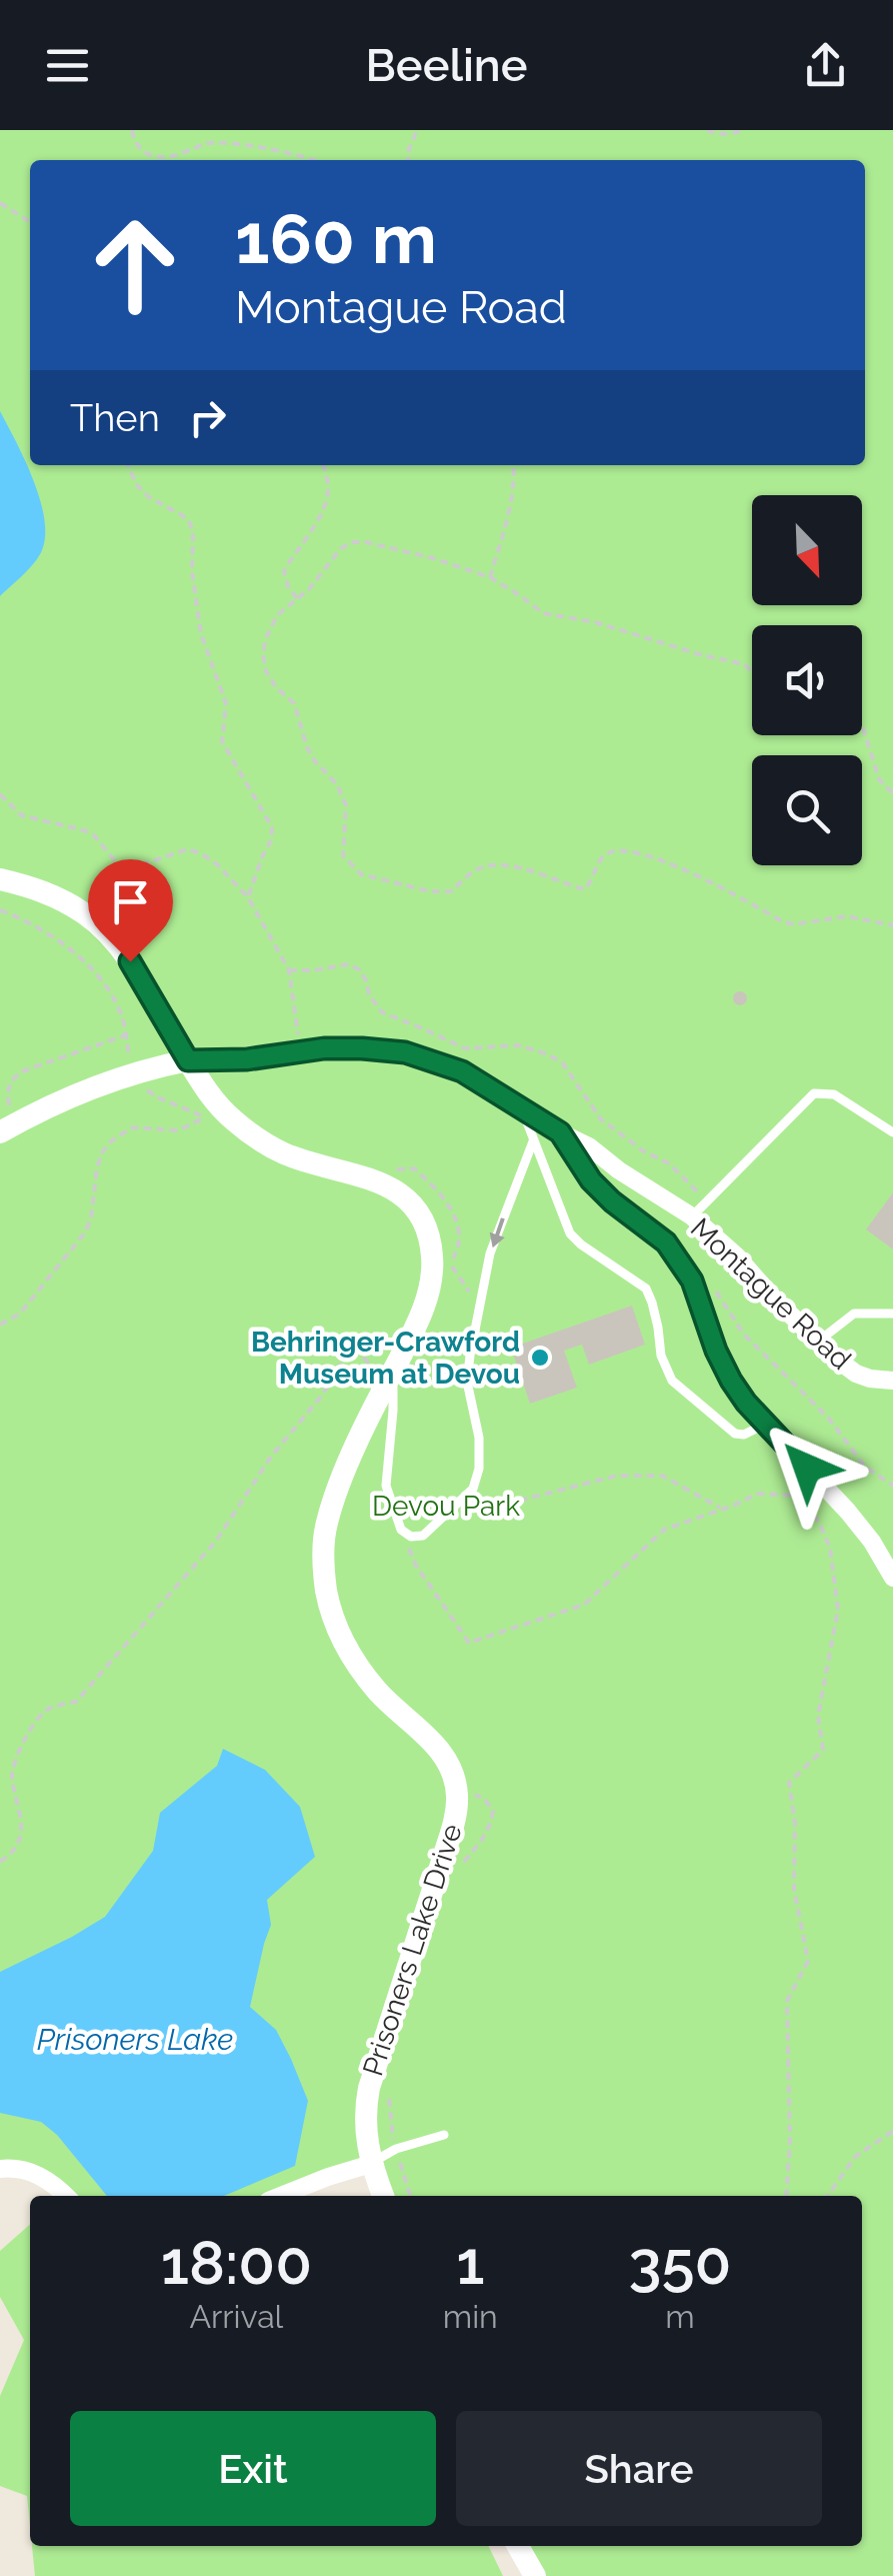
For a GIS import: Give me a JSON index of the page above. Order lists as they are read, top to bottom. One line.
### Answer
{"streets":{"street":["Montague Road","Prisoners Lake Drive"]},"crossings":[["Montague Road","Prisoners Lake Drive"]],"water":["Prisoners Lake"],"parks":["Devou Park"],"places":["Behringer-Crawford Museum at Devou"],"north":"bottom right","page":{"header":"Beeline","turn":["160 m","Montague Road"],"then":"Then","eta":["18:00","Arrival","1","min","350","m"],"buttons":["Exit","Share"]}}
